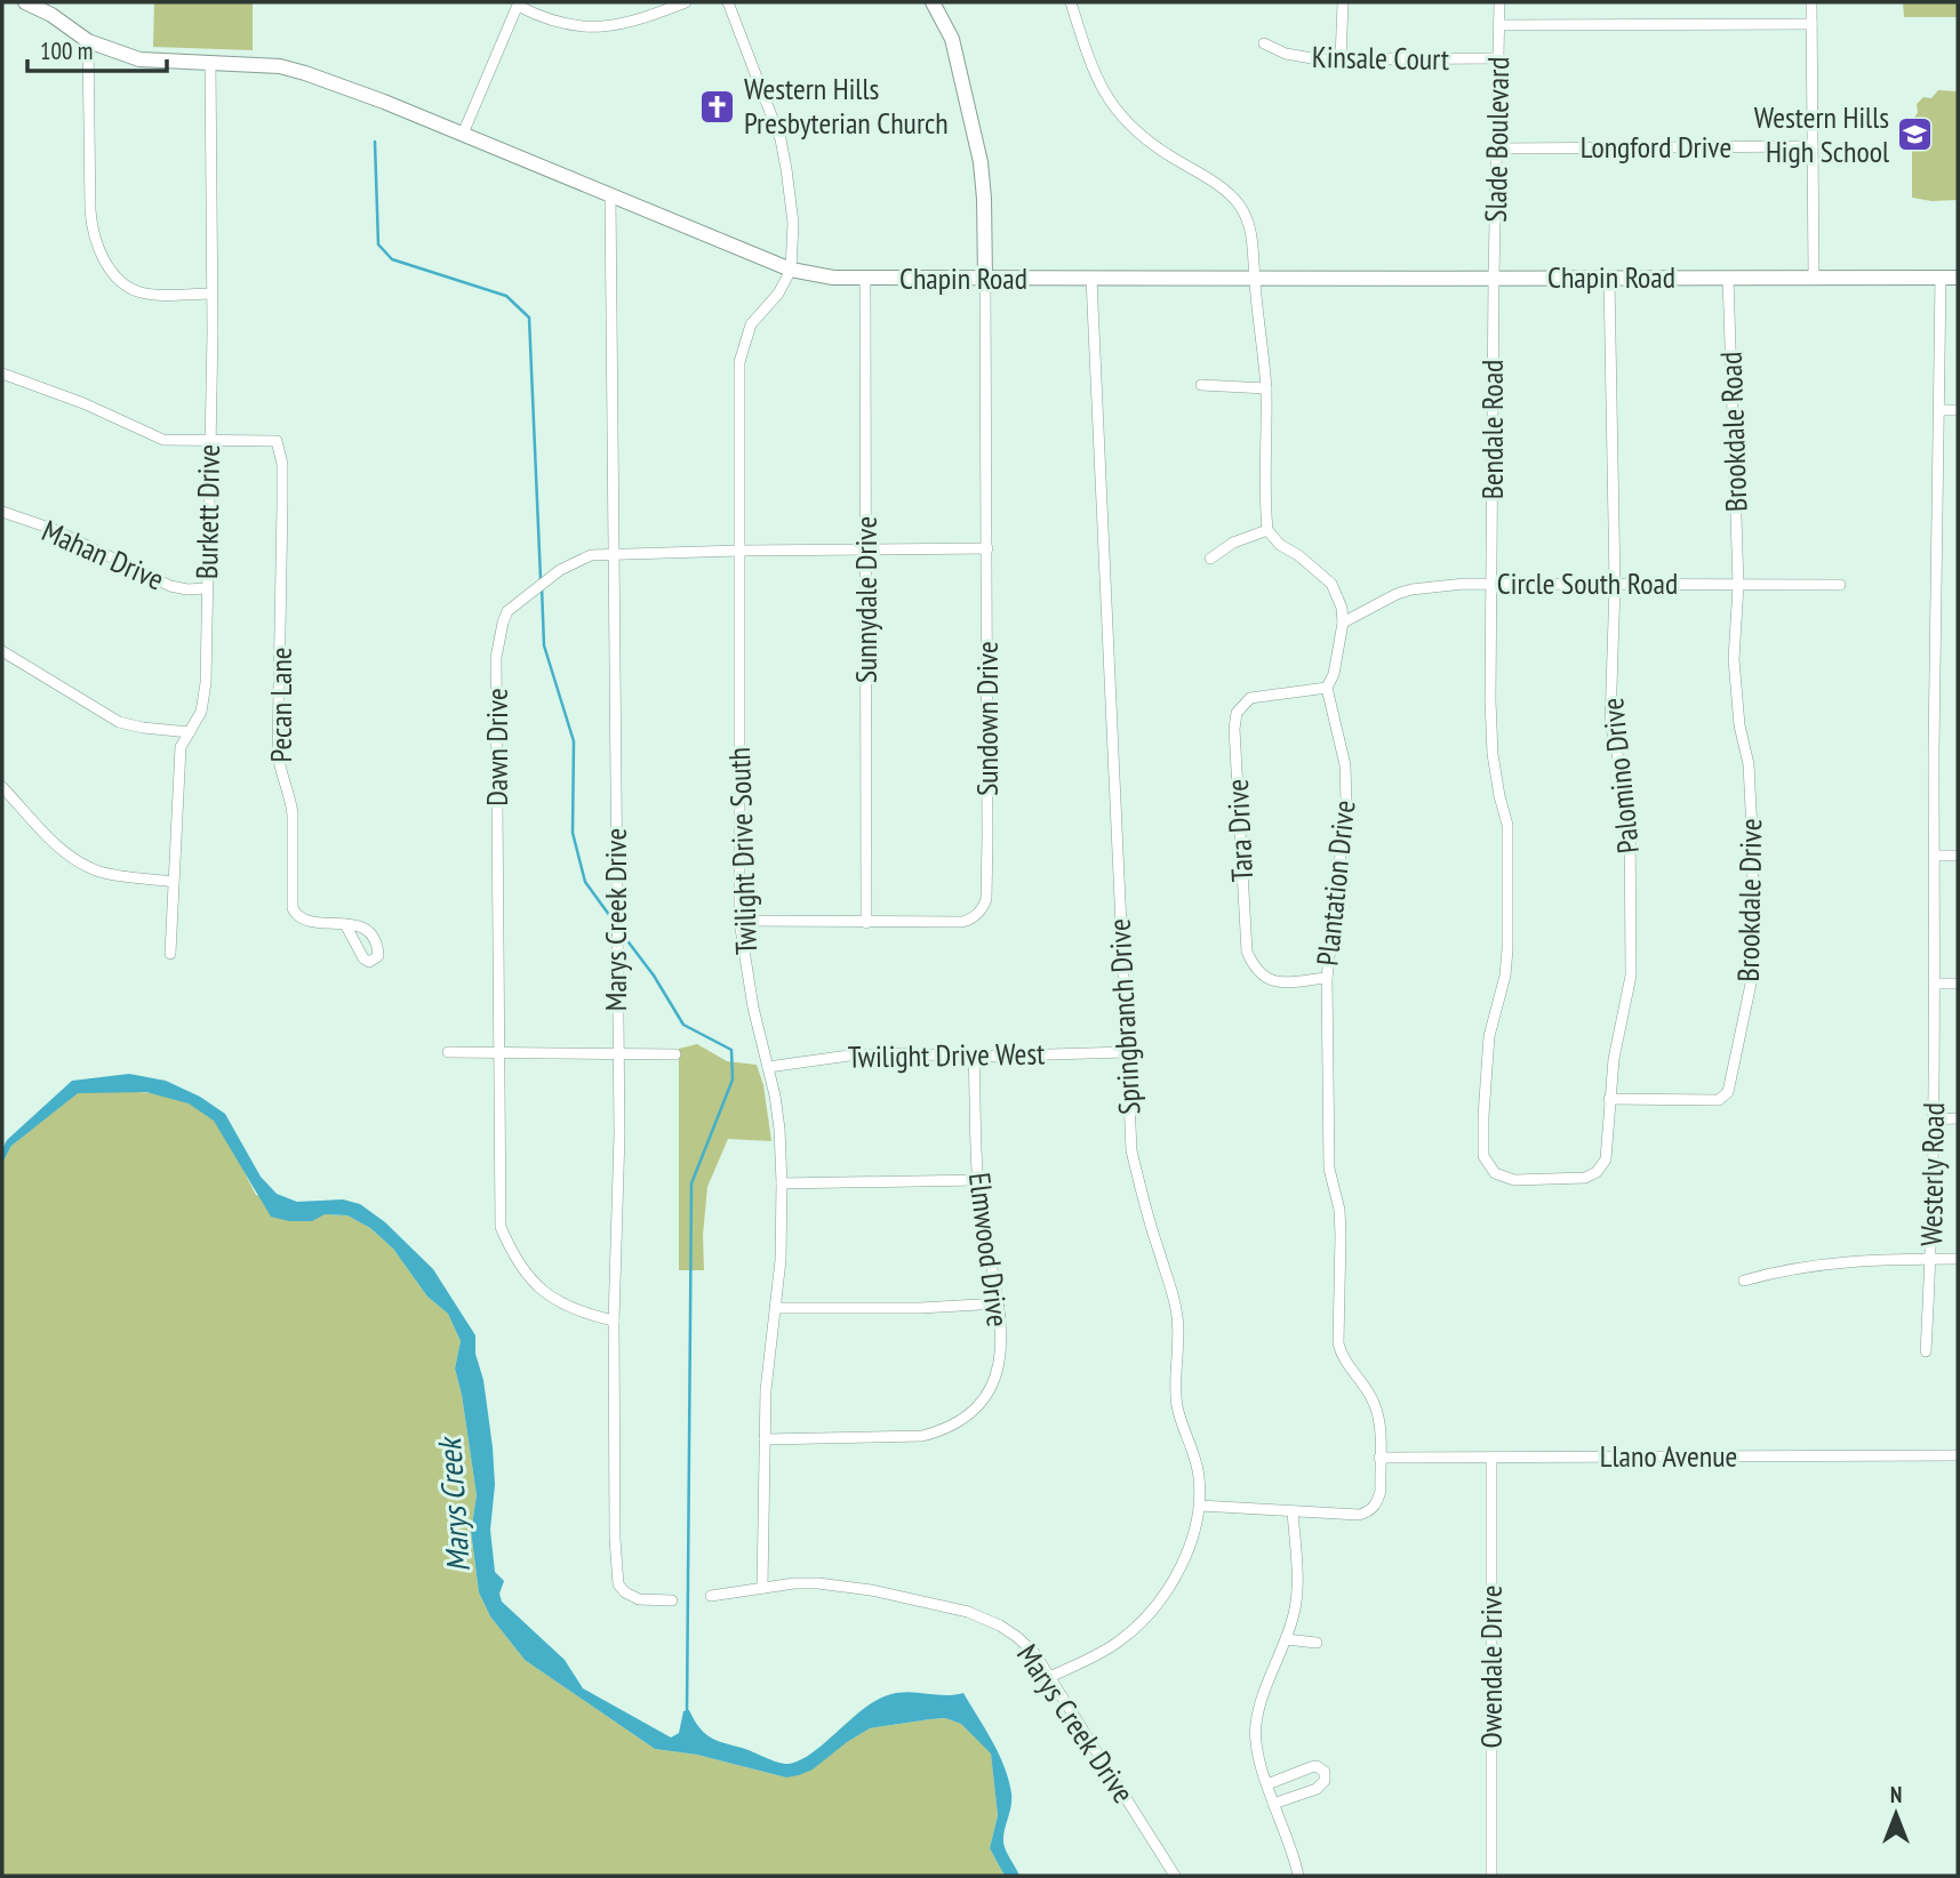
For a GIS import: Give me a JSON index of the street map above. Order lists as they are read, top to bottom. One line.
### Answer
{"streets":{"street":["Kinsale Court","Slade Boulevard","Longford Drive","Chapin Road","Bendale Road","Brookdale Road","Burkett Drive","Mahan Drive","Circle South Road","Sunnydale Drive","Pecan Lane","Sundown Drive","Dawn Drive","Palomino Drive","Tara Drive","Twilight Drive South","Plantation Drive","Brookdale Drive","Marys Creek Drive","Springbranch Drive","Twilight Drive West","Westerly Road","Elmwood Drive","Llano Avenue","Owendale Drive"]},"crossings":[["Kinsale Court","Slade Boulevard"],["Slade Boulevard","Longford Drive"],["Slade Boulevard","Chapin Road"],["Slade Boulevard","Bendale Road"],["Chapin Road","Bendale Road"],["Chapin Road","Brookdale Road"],["Chapin Road","Burkett Drive"],["Chapin Road","Sunnydale Drive"],["Chapin Road","Sundown Drive"],["Chapin Road","Palomino Drive"],["Chapin Road","Twilight Drive South"],["Chapin Road","Marys Creek Drive"],["Chapin Road","Springbranch Drive"],["Chapin Road","Westerly Road"],["Bendale Road","Circle South Road"],["Bendale Road","Palomino Drive"],["Brookdale Road","Circle South Road"],["Brookdale Road","Brookdale Drive"],["Burkett Drive","Mahan Drive"],["Burkett Drive","Pecan Lane"],["Circle South Road","Palomino Drive"],["Circle South Road","Plantation Drive"],["Circle South Road","Brookdale Drive"],["Sunnydale Drive","Sundown Drive"],["Sunnydale Drive","Dawn Drive"],["Sundown Drive","Dawn Drive"],["Sundown Drive","Twilight Drive South"],["Dawn Drive","Twilight Drive South"],["Dawn Drive","Marys Creek Drive"],["Palomino Drive","Brookdale Drive"],["Tara Drive","Plantation Drive"],["Twilight Drive South","Marys Creek Drive"],["Twilight Drive South","Twilight Drive West"],["Twilight Drive South","Elmwood Drive"],["Plantation Drive","Llano Avenue"],["Marys Creek Drive","Springbranch Drive"],["Springbranch Drive","Twilight Drive West"],["Twilight Drive West","Elmwood Drive"],["Llano Avenue","Owendale Drive"]],"water":["Marys Creek"],"places":{"church":["Western Hills Presbyterian Church"],"school or university":["Western Hills High School"]},"scale_bar":"100 m","north":"top"}
